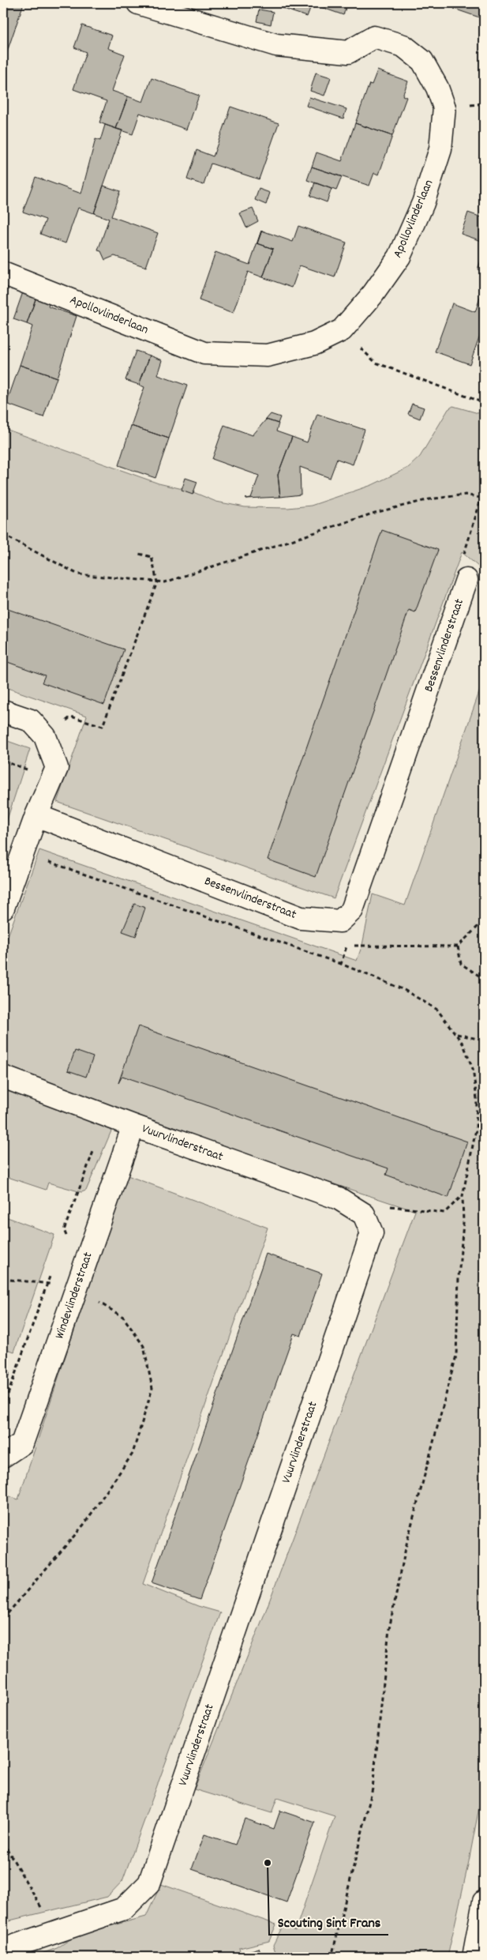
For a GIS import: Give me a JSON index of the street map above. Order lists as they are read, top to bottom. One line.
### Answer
{"streets":{"street":["Apollovlinderlaan","Bessenvlinderstraat","Vuurvlinderstraat","Windevlinderstraat"]},"crossings":[["Vuurvlinderstraat","Windevlinderstraat"]],"places":["Scouting Sint Frans"]}
